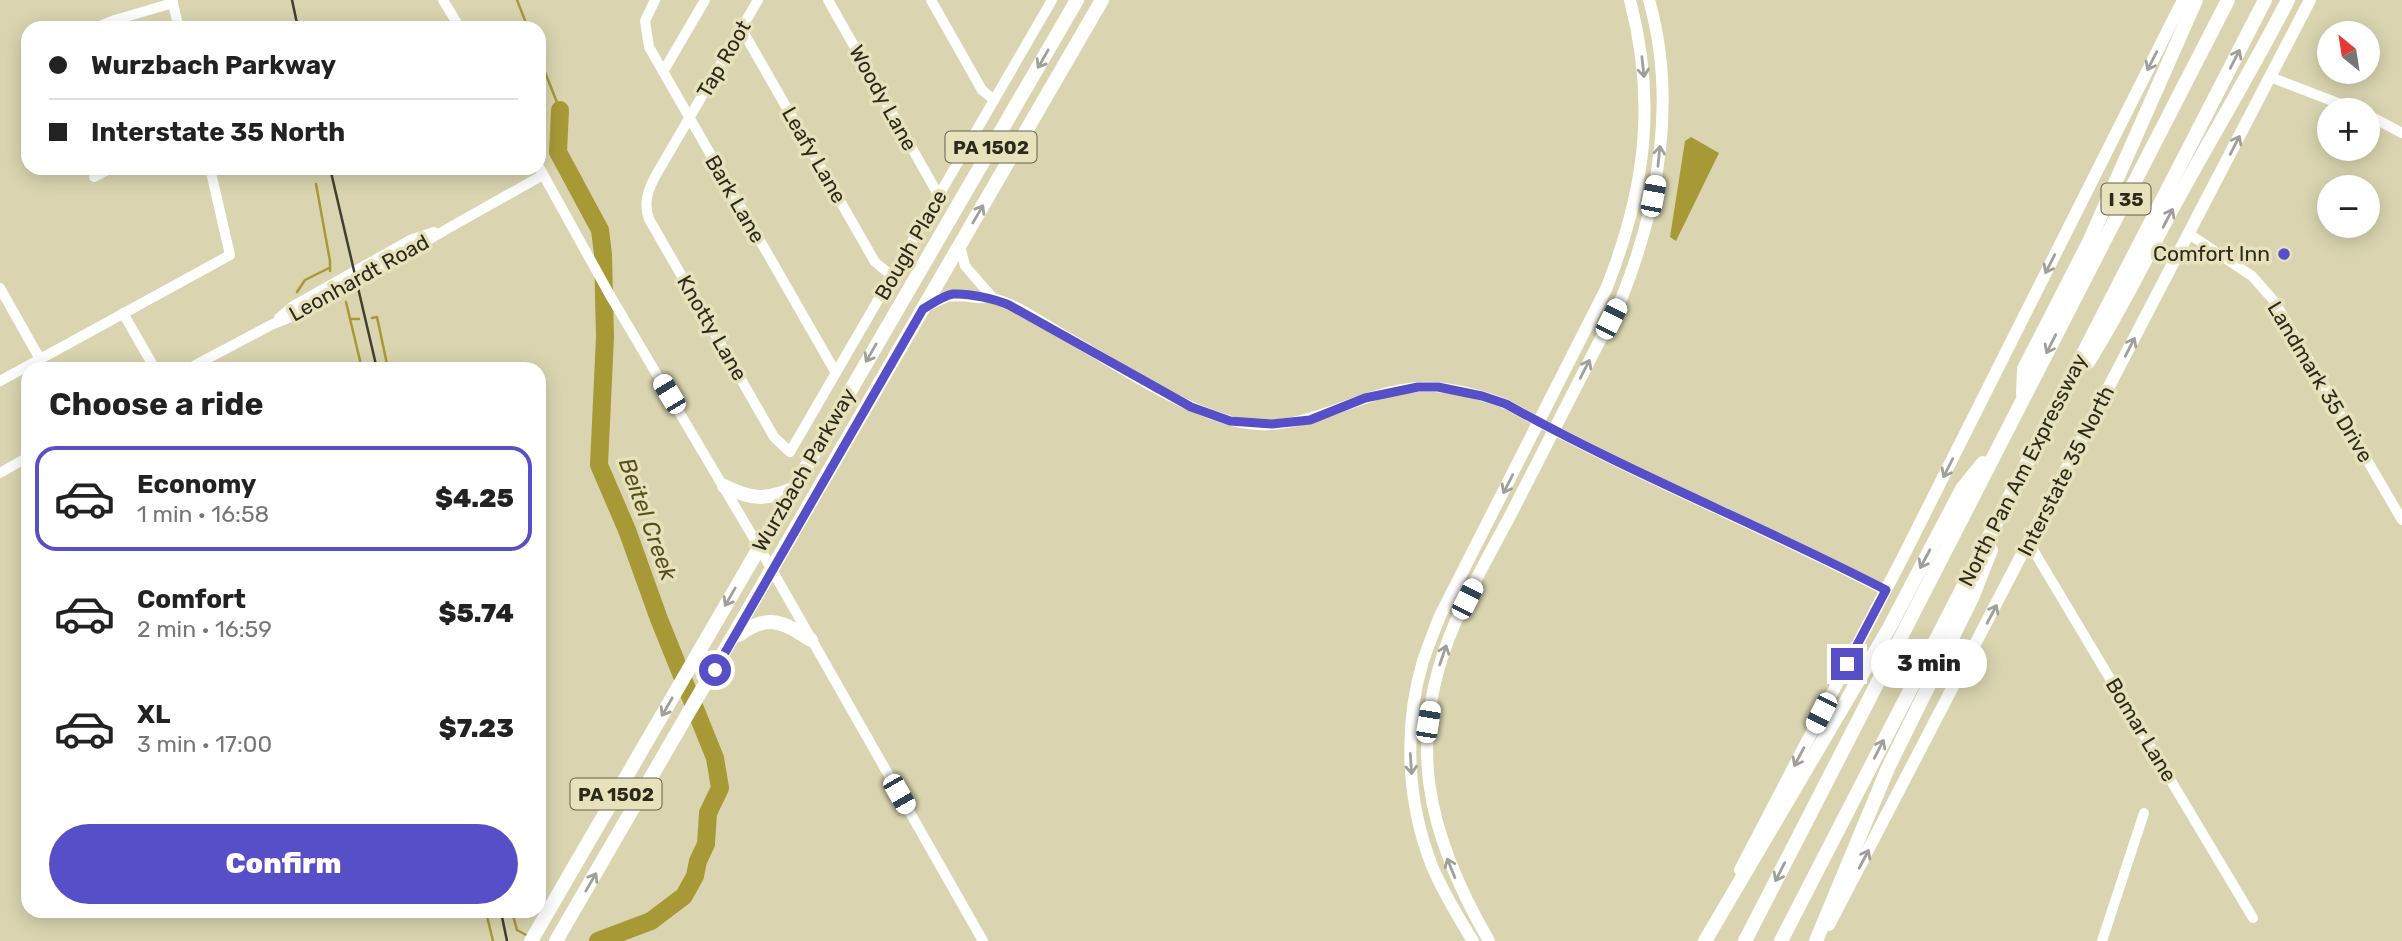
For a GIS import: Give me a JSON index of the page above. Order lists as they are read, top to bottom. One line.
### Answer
{"streets":{"highway":["PA 1502","I 35","Wurzbach Parkway","North Pan Am Expressway"],"main road":["Interstate 35 North"],"street":["Tap Root","Woody Lane","Leafy Lane","Bark Lane","Bough Place","Leonhardt Road","Knotty Lane","Landmark 35 Drive","Bomar Lane"]},"crossings":[["Tap Root","Leafy Lane"],["Tap Root","Bark Lane"],["Tap Root","Knotty Lane"],["Woody Lane","Bough Place"],["Leafy Lane","Bough Place"],["Bark Lane","Bough Place"],["Bough Place","Knotty Lane"],["Landmark 35 Drive","Interstate 35 North"],["Interstate 35 North","Bomar Lane"]],"water":["Beitel Creek"],"places":["Comfort Inn"],"north":"top left","page":{"map_buttons":["+","−"],"banner":["Wurzbach Parkway","Interstate 35 North"],"heading":"Choose a ride","list":[{"name":"Economy","note":"1 min · 16:58","value":"$4.25"},{"name":"Comfort","note":"2 min · 16:59","value":"$5.74"},{"name":"XL","note":"3 min · 17:00","value":"$7.23"}],"bubble":"3 min","buttons":"Confirm"}}
